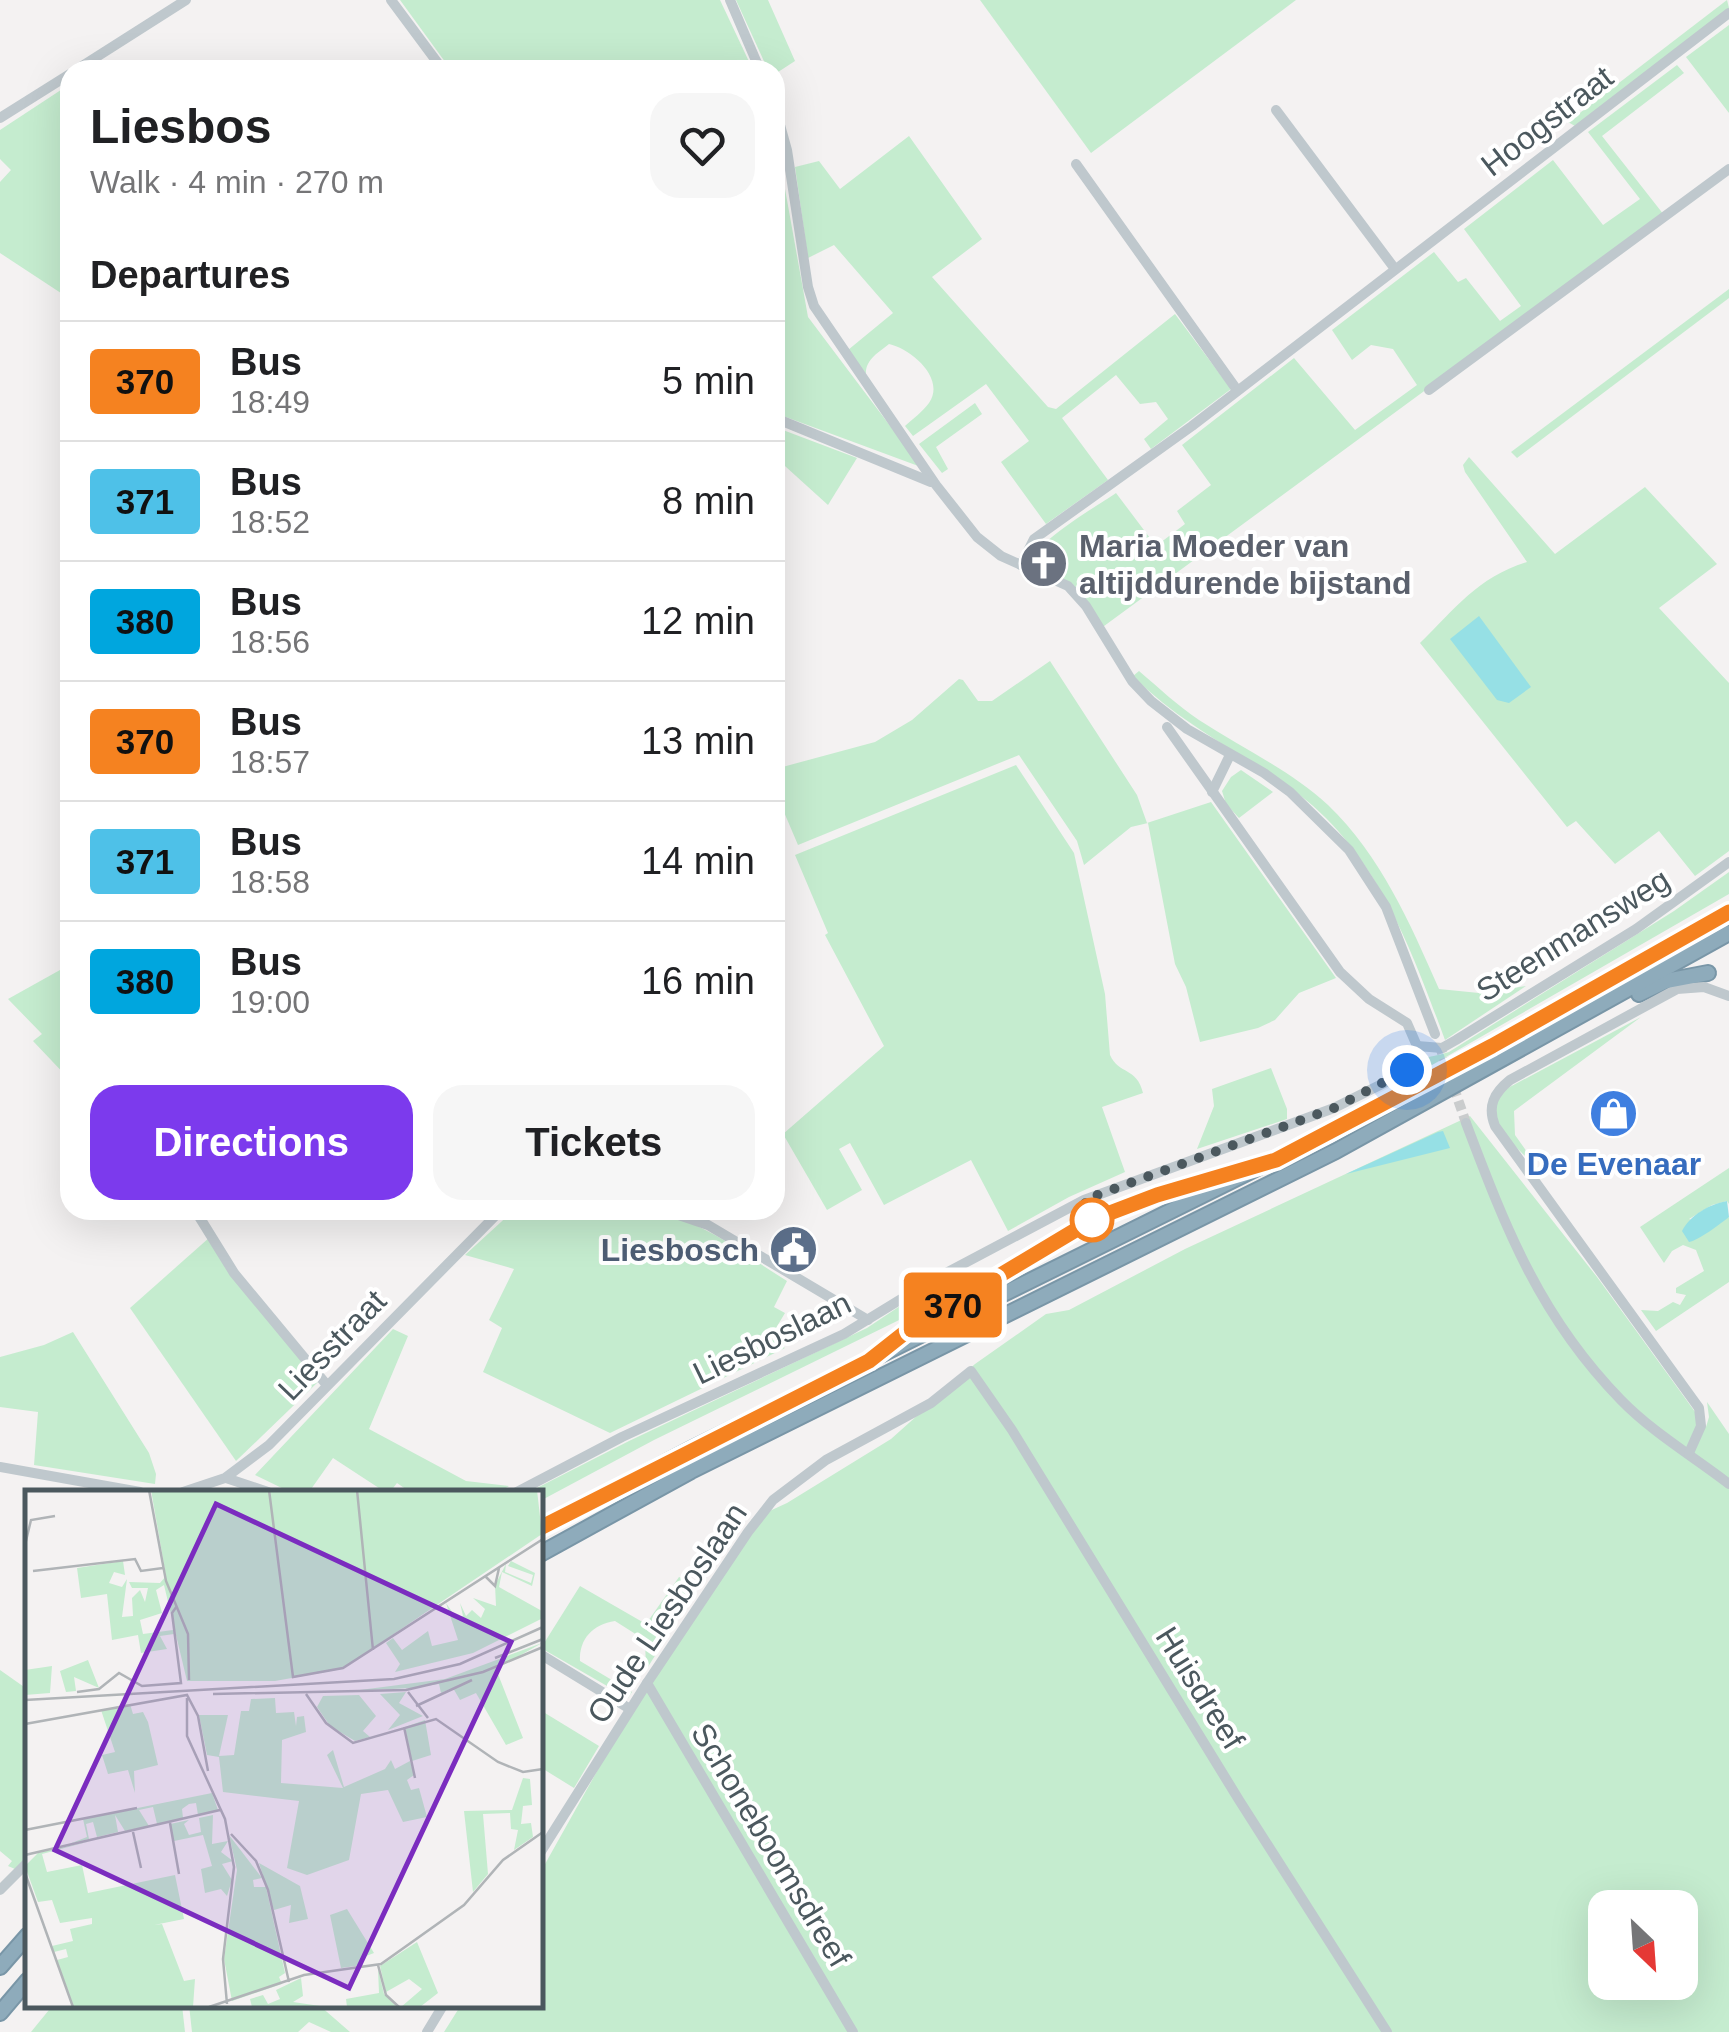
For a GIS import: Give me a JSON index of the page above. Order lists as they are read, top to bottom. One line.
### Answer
{"streets":{"street":["Hoogstraat","Steenmansweg","Liesboslaan","Liesstraat","Oude Liesboslaan","Huisdreef","Schoneboomsdreef"]},"crossings":[["Steenmansweg","Liesboslaan"],["Oude Liesboslaan","Huisdreef"],["Oude Liesboslaan","Schoneboomsdreef"]],"places":{"church":["Maria Moeder van altijddurende bijstand"],"shop":["De Evenaar"],"public building":["Liesbosch"]},"lines":["bus line 370"],"north":"bottom right","page":{"on_map":"370","heading":[["Liesbos","Walk · 4 min · 270 m"],"Departures"],"list":[{"mark":"370","name":"Bus","note":"18:49","value":"5 min"},{"mark":"371","name":"Bus","note":"18:52","value":"8 min"},{"mark":"380","name":"Bus","note":"18:56","value":"12 min"},{"mark":"370","name":"Bus","note":"18:57","value":"13 min"},{"mark":"371","name":"Bus","note":"18:58","value":"14 min"},{"mark":"380","name":"Bus","note":"19:00","value":"16 min"}],"buttons":["Directions","Tickets"]}}
